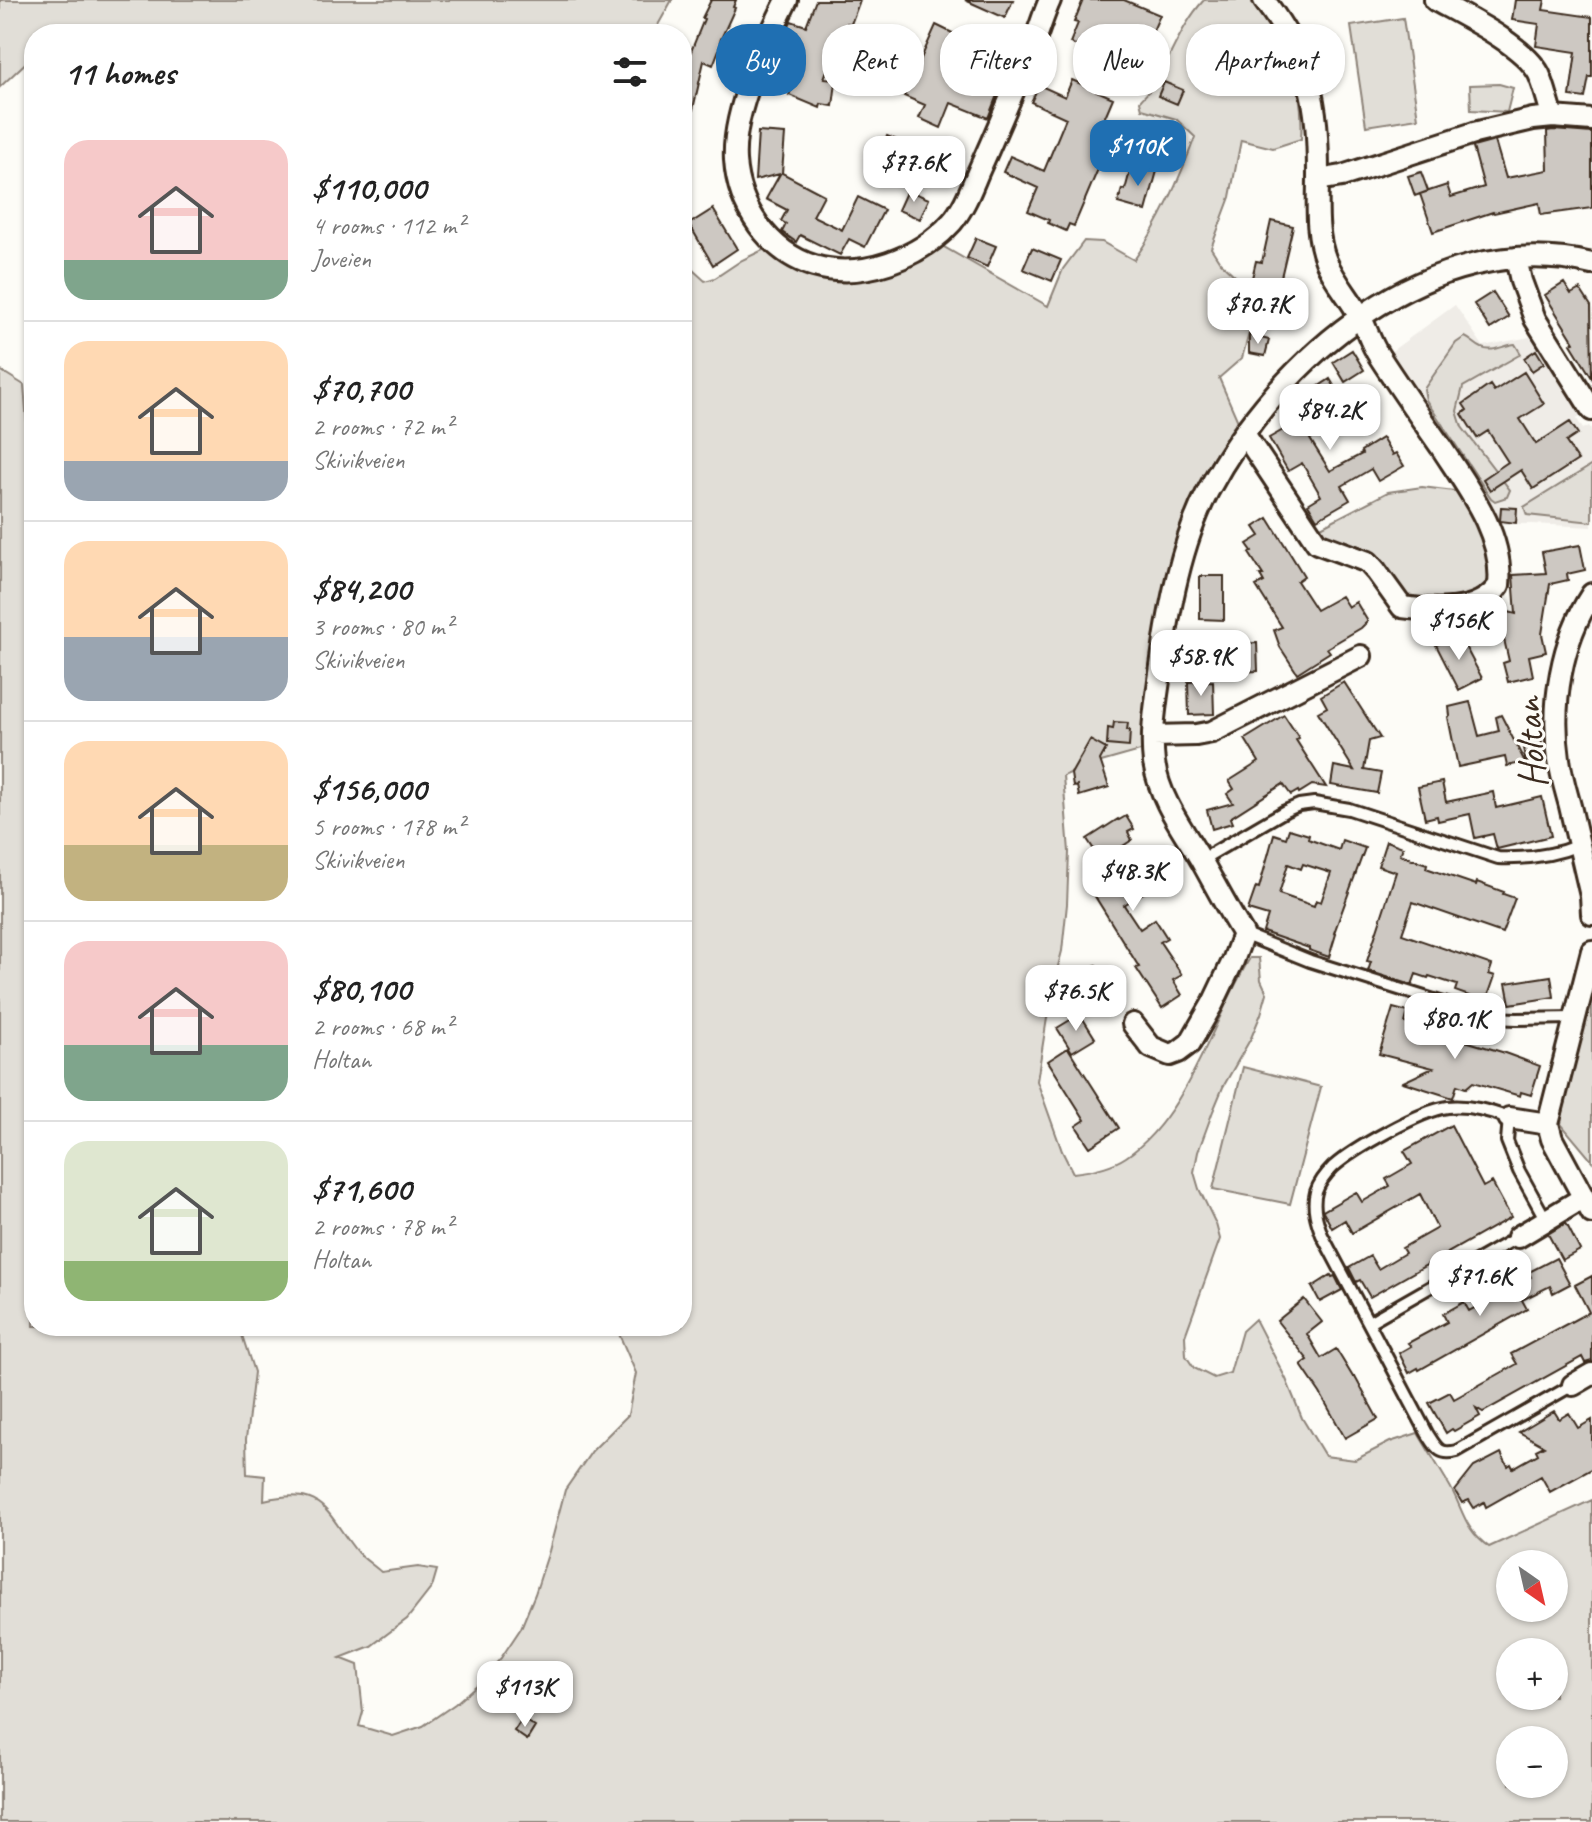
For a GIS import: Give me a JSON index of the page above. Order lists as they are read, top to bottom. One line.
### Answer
{"streets":{"street":["Holtan"]},"north":"bottom right","page":{"chip":["Buy","Rent","Filters","New","Apartment"],"heading":"11 homes","price":["$110K","$77.6K","$70.7K","$84.2K","$156K","$58.9K","$48.3K","$76.5K","$80.1K","$71.6K","$113K"],"list":[{"name":"$110,000","note":"4 rooms · 112 m² · Joveien"},{"name":"$70,700","note":"2 rooms · 72 m² · Skivikveien"},{"name":"$84,200","note":"3 rooms · 80 m² · Skivikveien"},{"name":"$156,000","note":"5 rooms · 178 m² · Skivikveien"},{"name":"$80,100","note":"2 rooms · 68 m² · Holtan"},{"name":"$71,600","note":"2 rooms · 78 m² · Holtan"}],"map_buttons":["+","−"]}}
